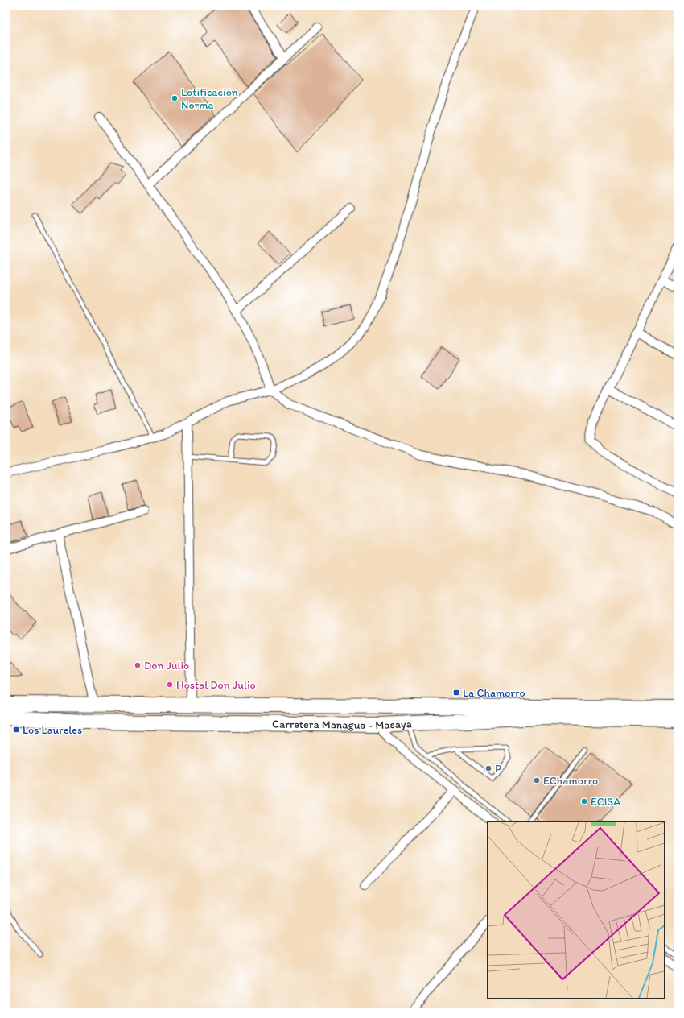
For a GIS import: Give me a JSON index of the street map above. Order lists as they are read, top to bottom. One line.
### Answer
{"streets":{"highway":["Carretera Managua - Masaya"]},"places":{"other":["Lotificación Norma","Don Julio","Hostal Don Julio","P","EChamorro","ECISA"],"transit":["La Chamorro","Los Laureles"]}}
